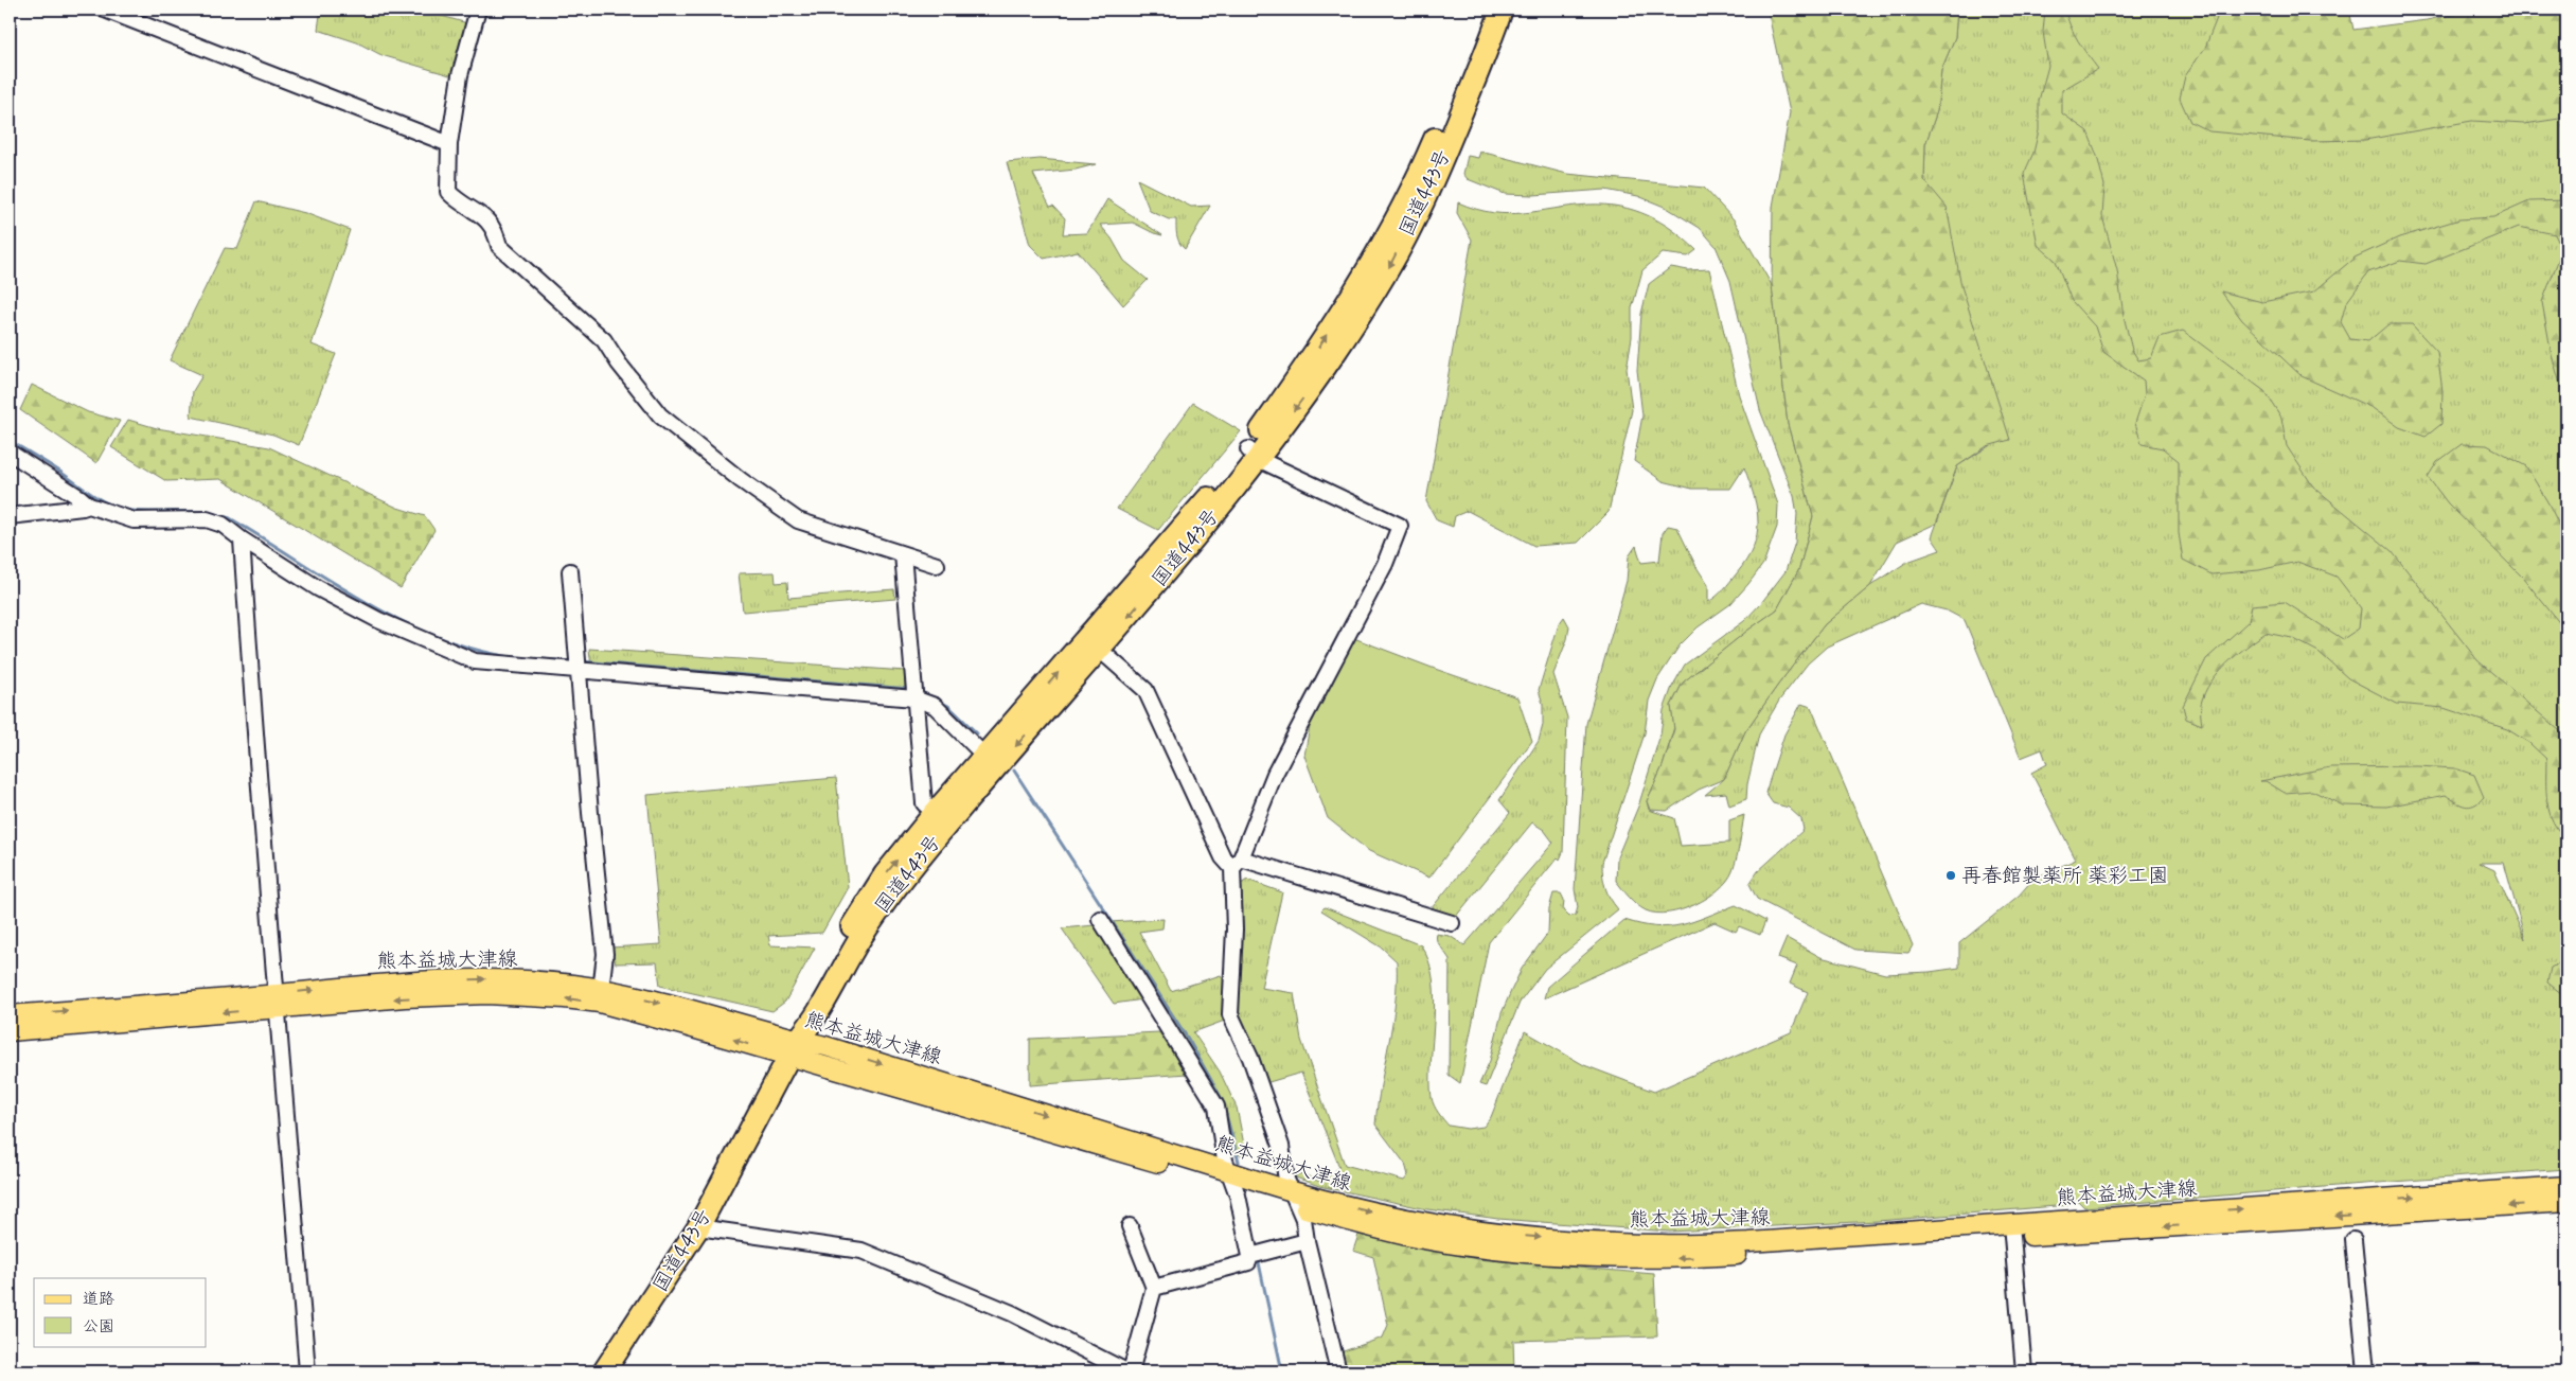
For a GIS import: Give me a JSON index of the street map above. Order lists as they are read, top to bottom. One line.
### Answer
{"streets":{"highway":["国道443号"],"main road":["熊本益城大津線"]},"crossings":[["国道443号","熊本益城大津線"]],"places":["再春館製薬所 薬彩工園"],"legend":["道路","公園"]}
